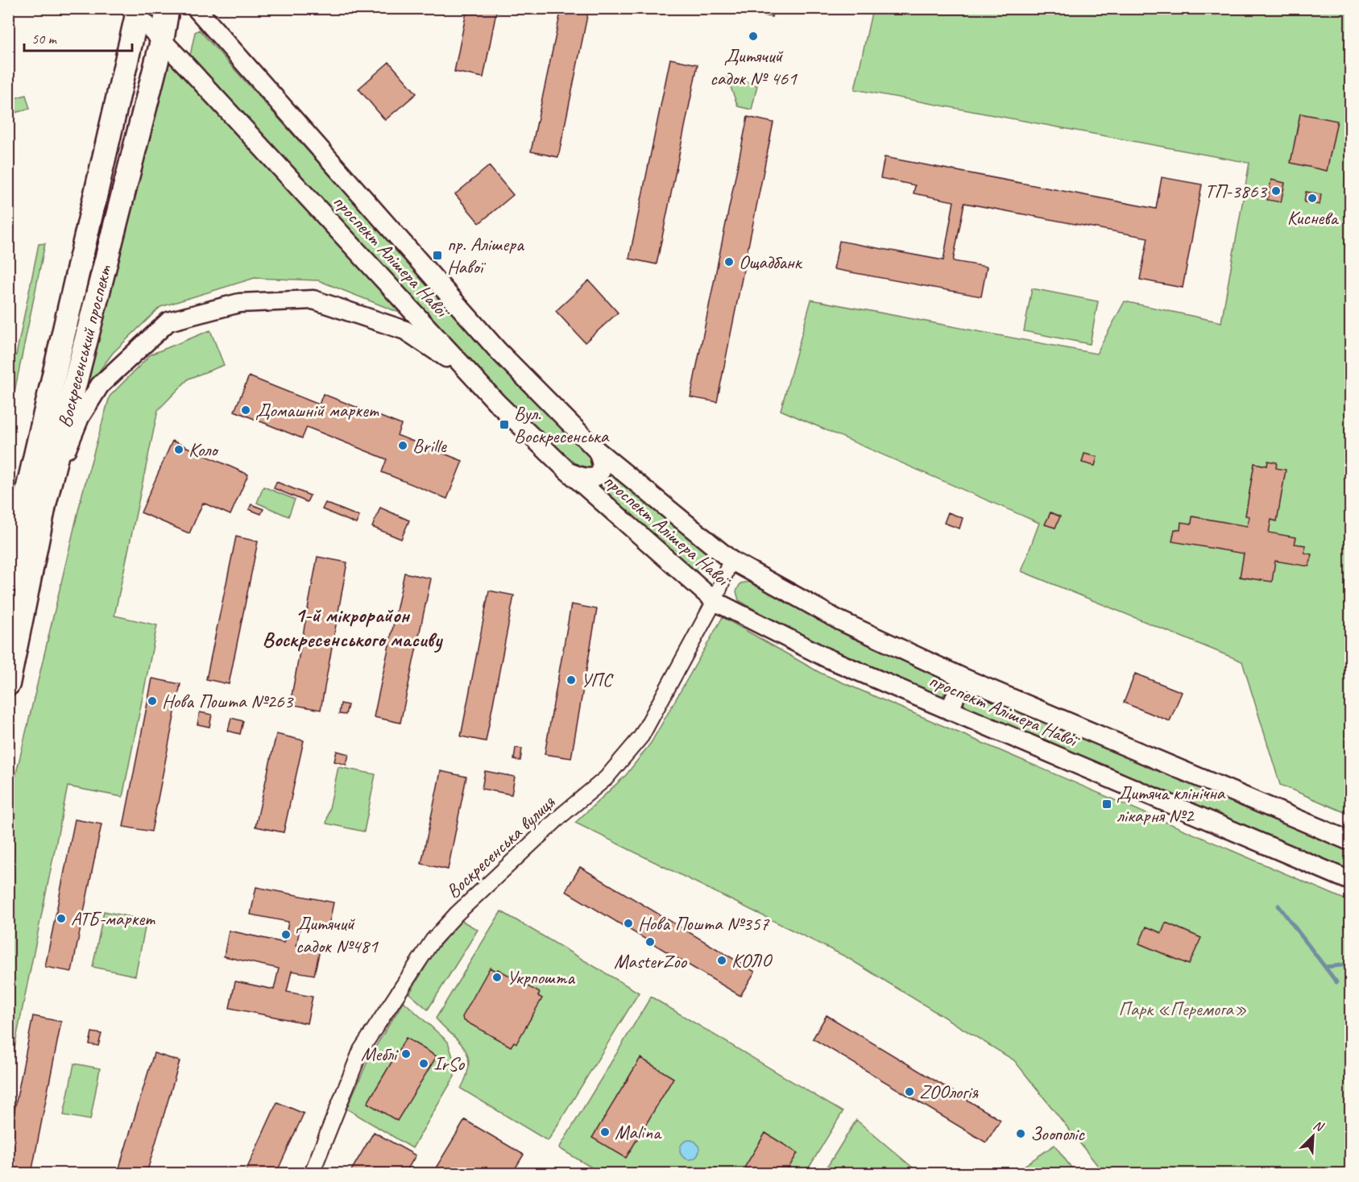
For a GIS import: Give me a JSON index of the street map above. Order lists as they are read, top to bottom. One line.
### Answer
{"streets":{"main road":["Воскресенський проспект"],"street":["проспект Алішера Навої","Воскресенська вулиця"]},"crossings":[["проспект Алішера Навої","Воскресенський проспект"],["проспект Алішера Навої","Воскресенська вулиця"]],"districts":["1-й мікрорайон Воскресенського масиву"],"parks":["Парк «Перемога»"],"places":{"other":["Дитячий садок № 461","ТП-3863","Киснева","Ощадбанк","Домашній маркет","Brille","Коло","УПС","Нова Пошта №263","АТБ-маркет","Нова Пошта №357","Дитячий садок №481","MasterZoo","КОЛО","Укрпошта","Меблі","IrSo","ZООлогія","Malina","Зоополіс"],"transit":["пр. Алішера Навої","Вул. Воскресенська","Дитяча клінічна лікарня №2"]},"scale_bar":"50 m","north":"top right"}
